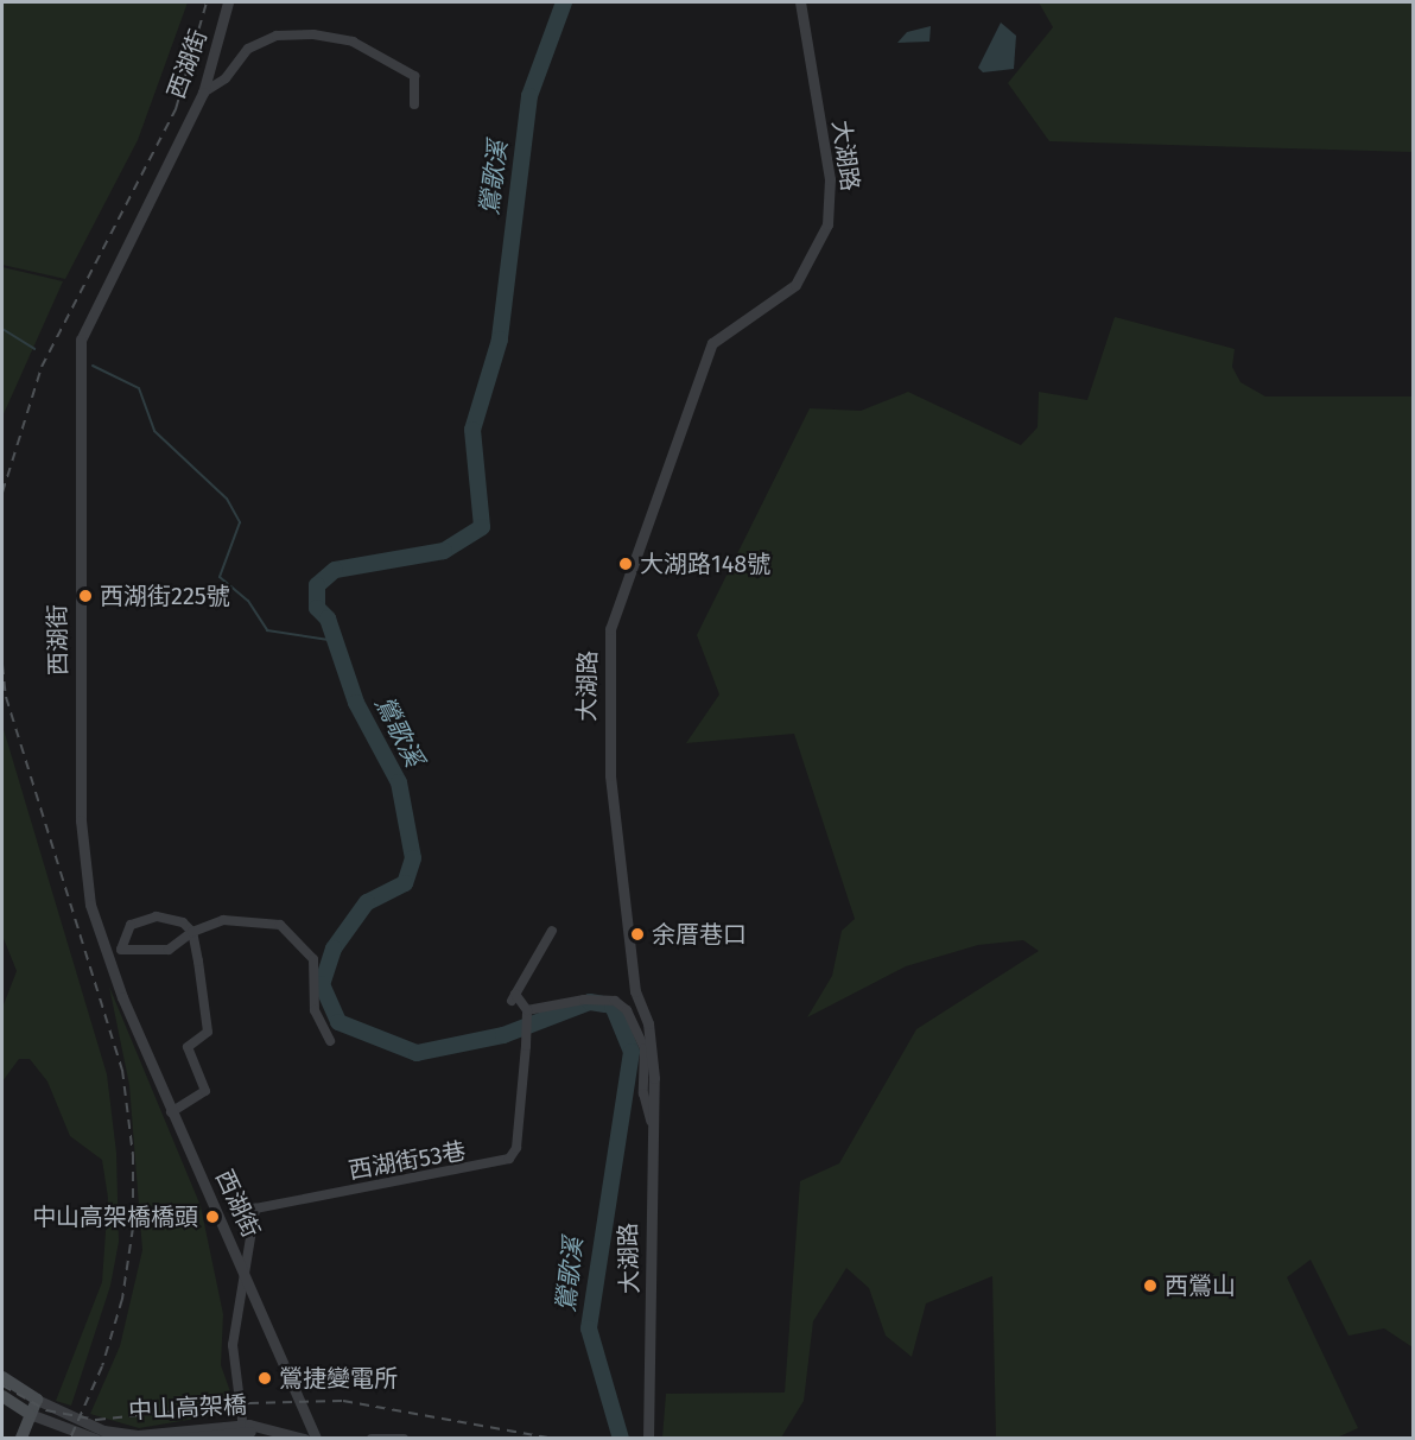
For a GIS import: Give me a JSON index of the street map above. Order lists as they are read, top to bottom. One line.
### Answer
{"streets":{"street":["西湖街","大湖路","西湖街53巷","中山高架橋"]},"crossings":[["西湖街","西湖街53巷"]],"water":["鶯歌溪"],"places":["大湖路148號","西湖街225號","余厝巷口","中山高架橋橋頭","西鶯山","鶯捷變電所"]}
